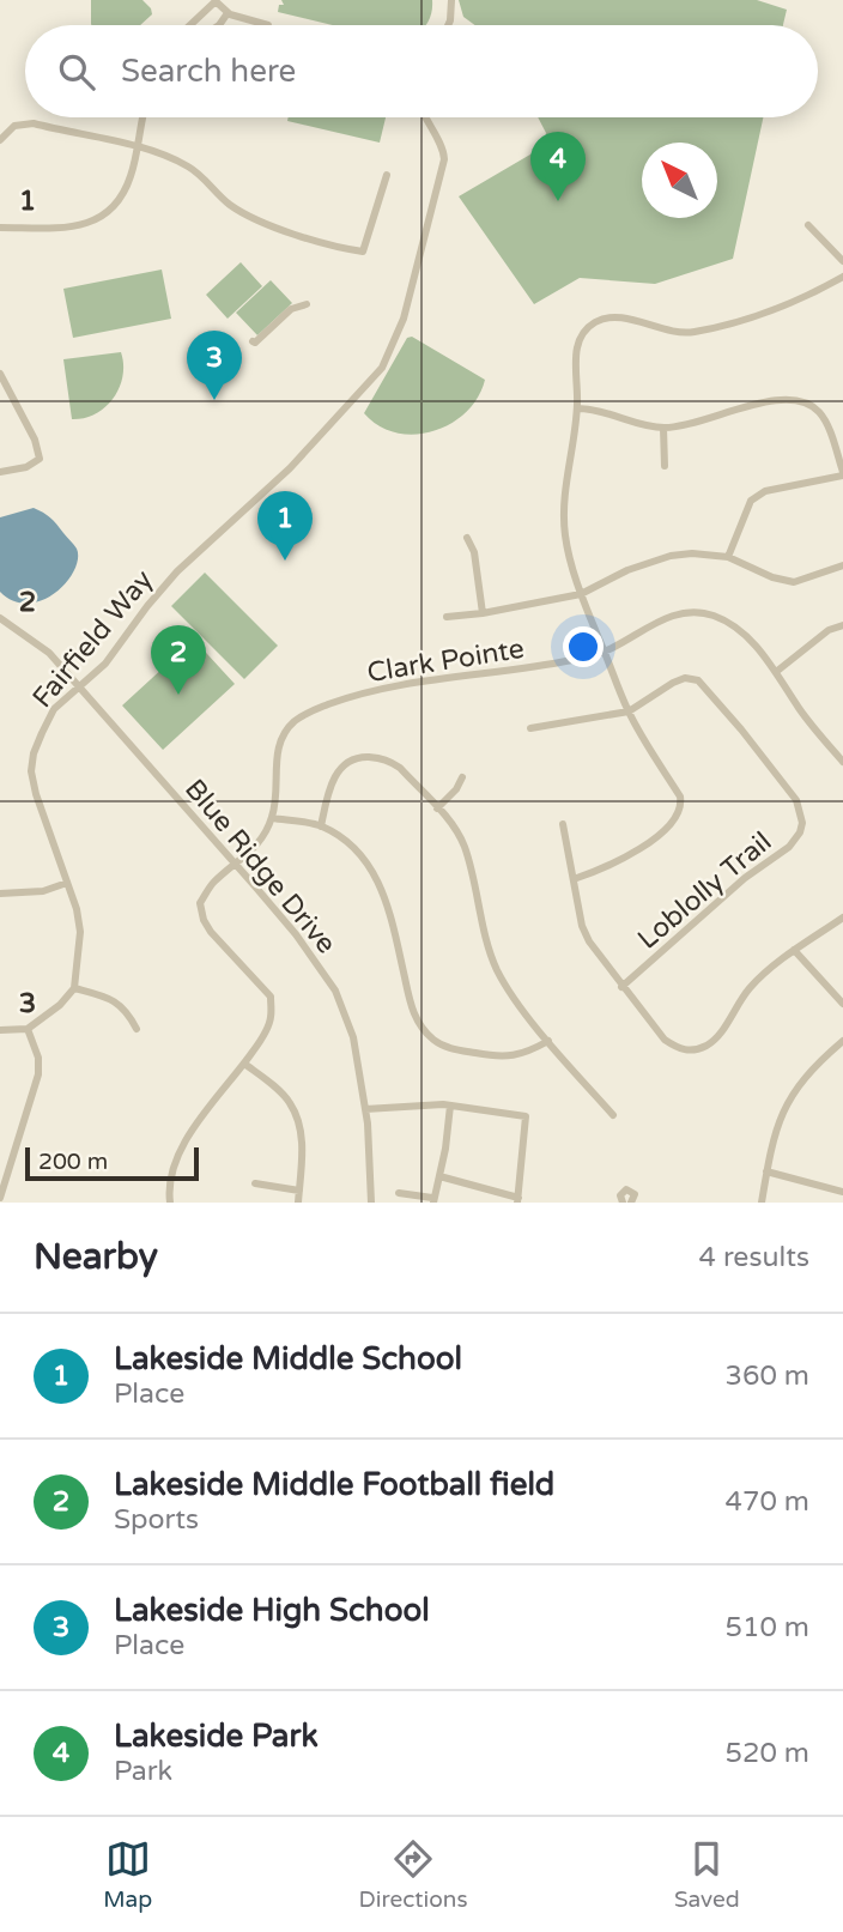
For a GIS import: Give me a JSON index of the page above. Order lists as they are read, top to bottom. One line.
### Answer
{"streets":{"street":["Fairfield Way","Clark Pointe","Blue Ridge Drive","Loblolly Trail"]},"crossings":[["Fairfield Way","Blue Ridge Drive"],["Clark Pointe","Blue Ridge Drive"]],"scale_bar":"200 m","north":"top left","page":{"search":"Search here","pins":["4","3","1","2"],"scale":"200 m","heading":["Nearby","4 results"],"list":[{"mark":"1","name":"Lakeside Middle School","note":"Place","value":"360 m"},{"mark":"2","name":"Lakeside Middle Football field","note":"Sports","value":"470 m"},{"mark":"3","name":"Lakeside High School","note":"Place","value":"510 m"},{"mark":"4","name":"Lakeside Park","note":"Park","value":"520 m"}],"nav":["Map","Directions","Saved"]},"grid":{"rows":["1","2","3"]}}
